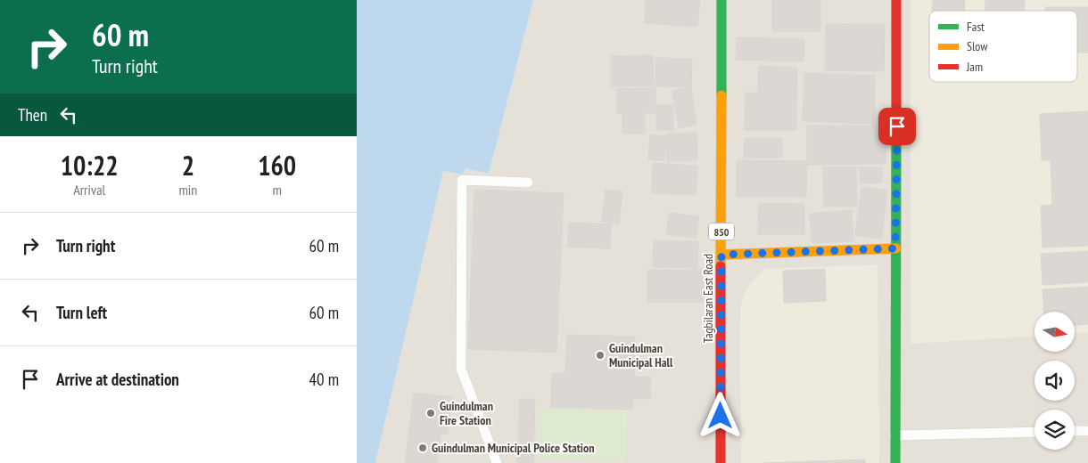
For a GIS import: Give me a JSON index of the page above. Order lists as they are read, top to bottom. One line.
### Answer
{"streets":{"street":["850","Tagbilaran East Road"]},"places":["Guindulman Municipal Hall","Guindulman Fire Station","Guindulman Municipal Police Station"],"legend":["Fast","Slow","Jam"],"north":"right","page":{"turn":["60 m","Turn right"],"then":"Then","eta":["10:22","Arrival","2","min","160","m"],"list":[{"name":"Turn right","value":"60 m"},{"name":"Turn left","value":"60 m"},{"name":"Arrive at destination","value":"40 m"}]}}
